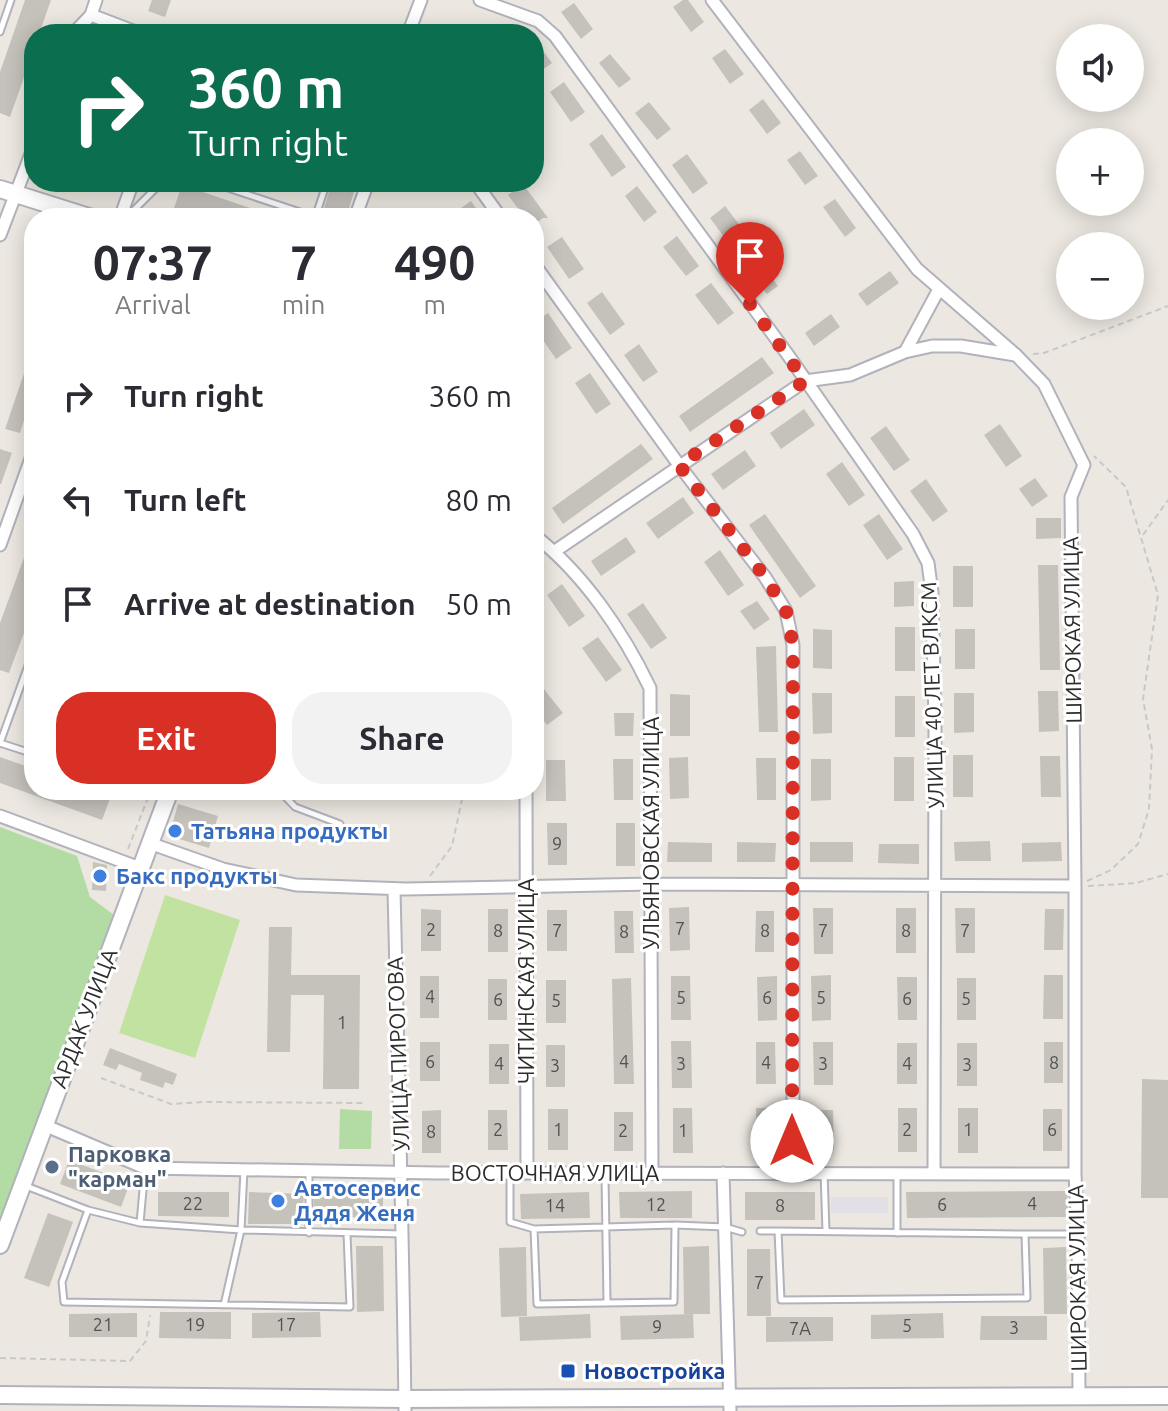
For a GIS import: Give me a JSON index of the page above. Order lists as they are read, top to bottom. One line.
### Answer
{"streets":{"main road":["АРДАК УЛИЦА"],"street":["ШИРОКАЯ УЛИЦА","УЛИЦА 40 ЛЕТ ВЛКСМ","УЛЬЯНОВСКАЯ УЛИЦА","ЧИТИНСКАЯ УЛИЦА","УЛИЦА ПИРОГОВА","ВОСТОЧНАЯ УЛИЦА"]},"crossings":[["ШИРОКАЯ УЛИЦА","ВОСТОЧНАЯ УЛИЦА"],["УЛИЦА 40 ЛЕТ ВЛКСМ","ВОСТОЧНАЯ УЛИЦА"],["УЛЬЯНОВСКАЯ УЛИЦА","ВОСТОЧНАЯ УЛИЦА"],["ЧИТИНСКАЯ УЛИЦА","ВОСТОЧНАЯ УЛИЦА"],["АРДАК УЛИЦА","ВОСТОЧНАЯ УЛИЦА"],["УЛИЦА ПИРОГОВА","ВОСТОЧНАЯ УЛИЦА"]],"places":{"other":["Татьяна продукты","Бакс продукты","Парковка \"карман\"","Автосервис Дядя Женя"],"transit":["Новостройка"]},"house_numbers":["9","7","2","8","7","8","7","8","7","8","4","5","6","5","6","5","6","5","1","6","4","4","8","4","3","3","4","3","3","2","1","2","1","6","2","1","8","22","4","12","6","14","8","7","21","19","17","5","9","3","7A"],"page":{"map_buttons":["+","−"],"turn":["360 m","Turn right"],"eta":["07:37","Arrival","7","min","490","m"],"list":[{"name":"Turn right","value":"360 m"},{"name":"Turn left","value":"80 m"},{"name":"Arrive at destination","value":"50 m"}],"buttons":["Exit","Share"]}}
